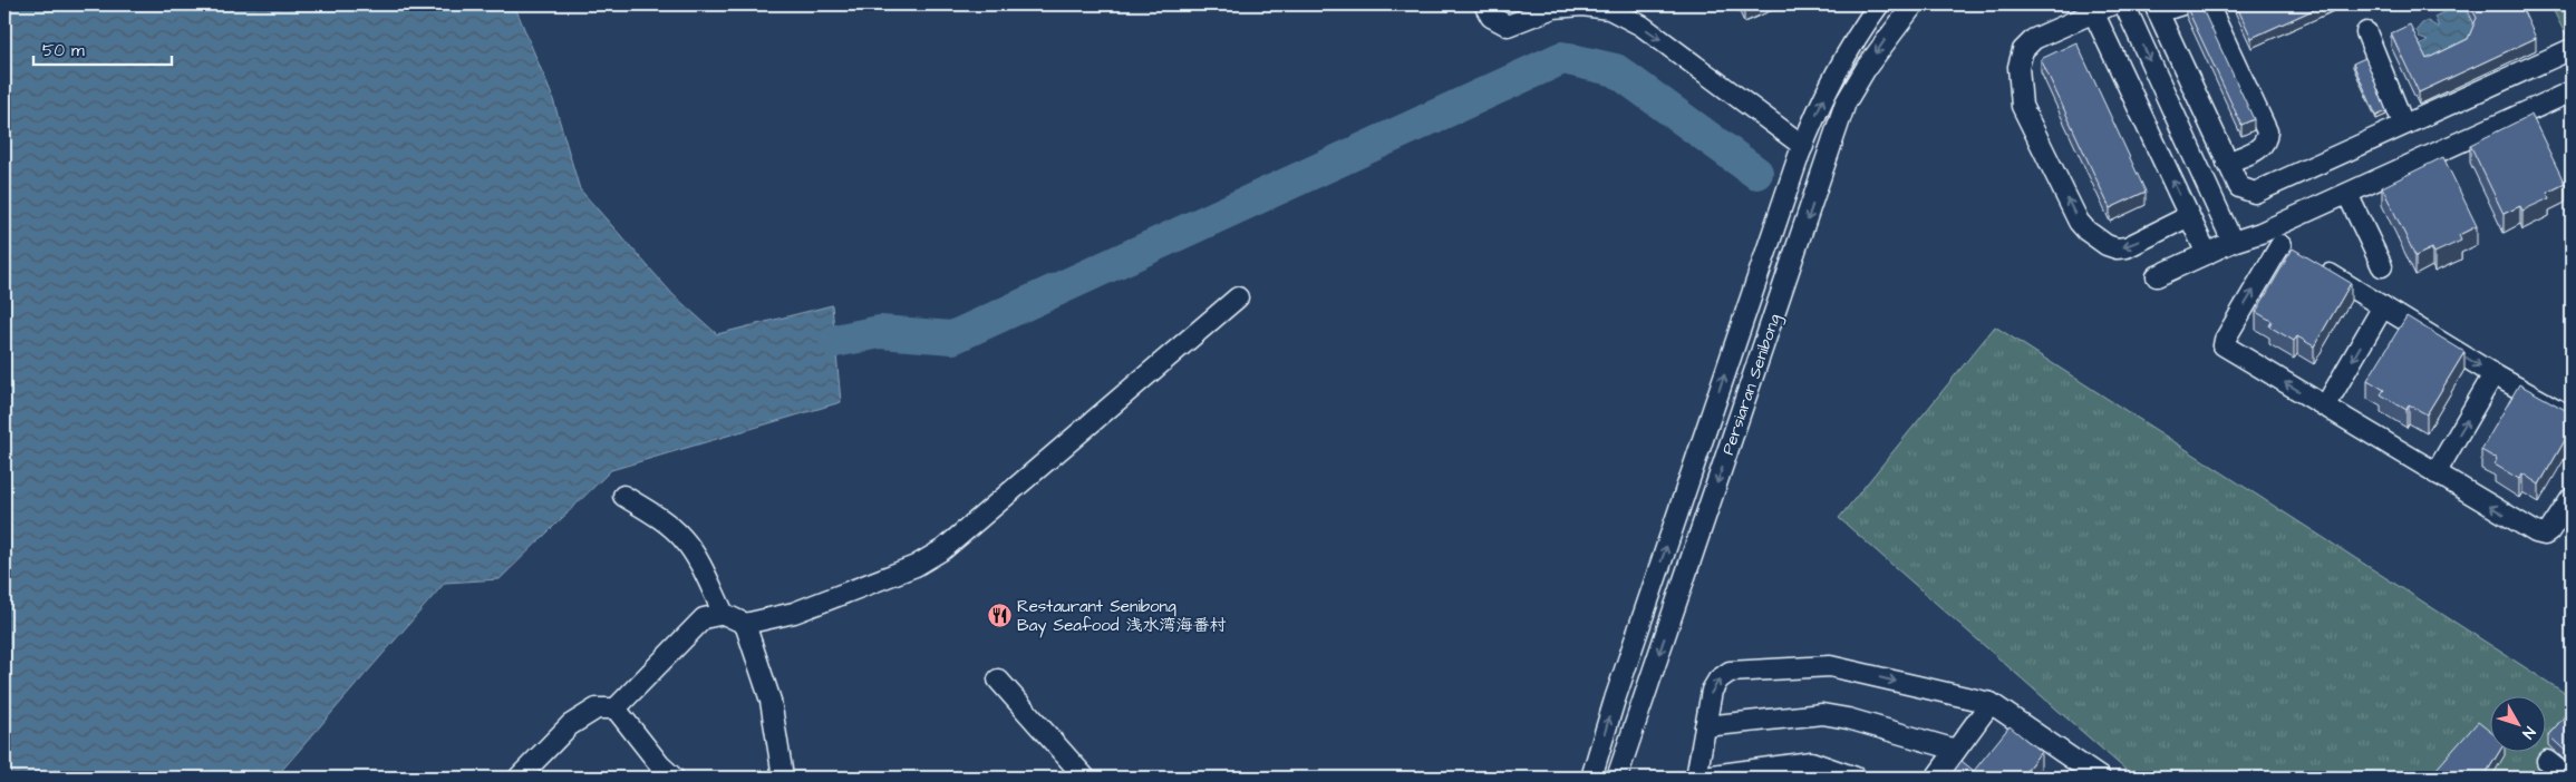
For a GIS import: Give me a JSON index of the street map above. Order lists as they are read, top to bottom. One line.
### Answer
{"streets":{"street":["Persiaran Senibong"]},"places":{"restaurant":["Restaurant Senibong Bay Seafood 浅水湾海番村"]},"scale_bar":"50 m","north":"bottom right"}
